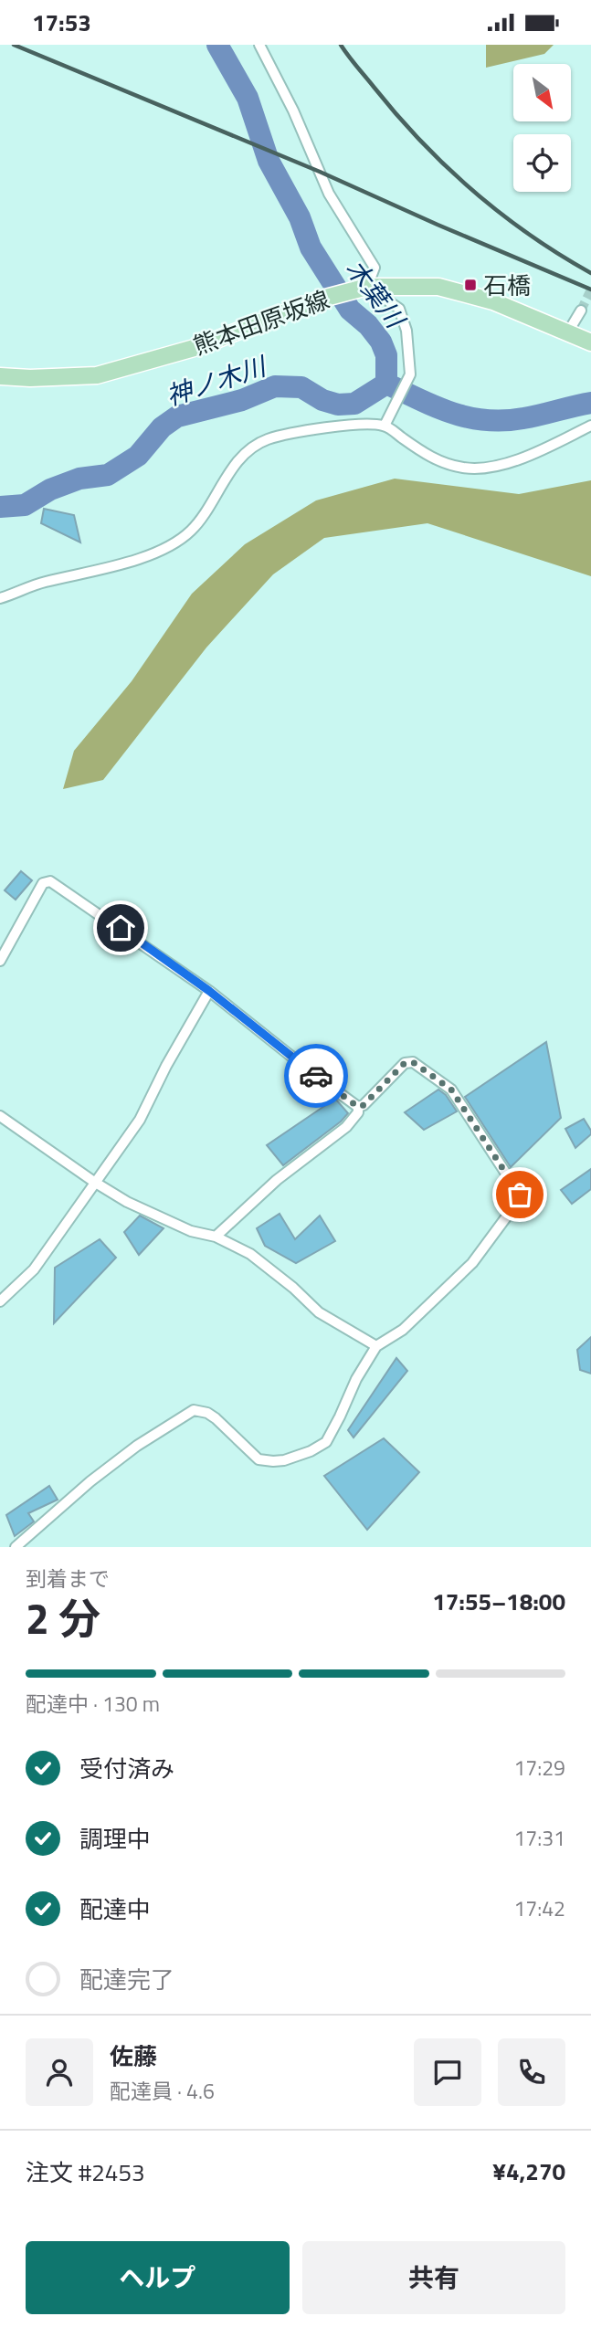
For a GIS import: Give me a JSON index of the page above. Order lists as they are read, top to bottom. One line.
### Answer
{"streets":{"main road":["熊本田原坂線"]},"water":["木葉川","神ノ木川"],"places":{"transit":["石橋"]},"north":"bottom right","page":{"status":"17:53","heading":["2 分","到着まで","17:55–18:00"],"panel":["佐藤","配達員 · 4.6","注文 #2453","¥4,270"],"bar":"配達中 · 130 m","list":[["受付済み","17:29"],["調理中","17:31"],["配達中","17:42"],"配達完了"],"buttons":["ヘルプ","共有"]}}
